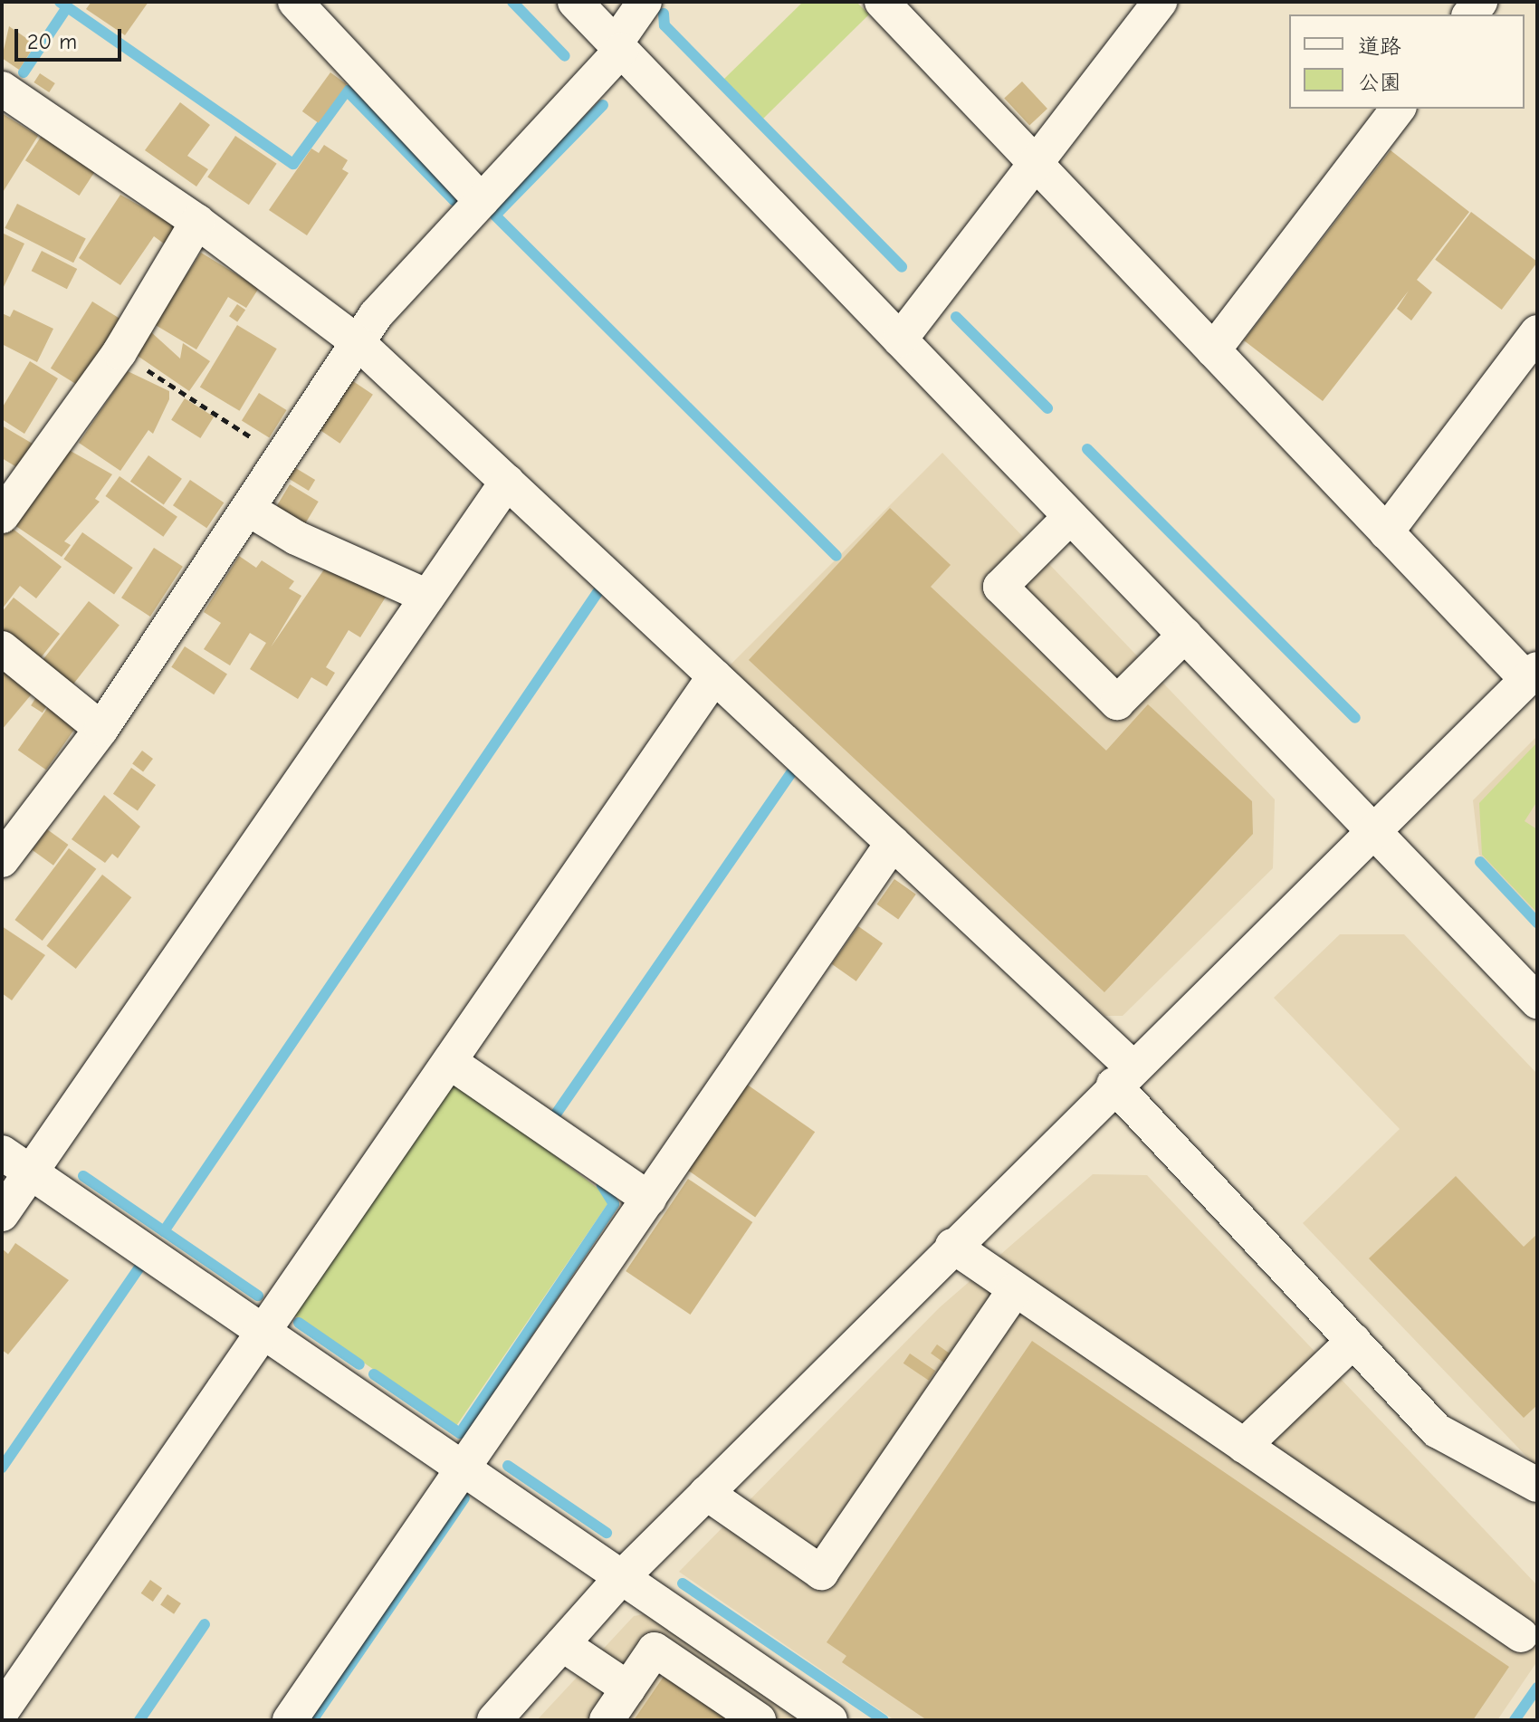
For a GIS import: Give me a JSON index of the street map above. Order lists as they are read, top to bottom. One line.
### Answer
{"legend":["道路","公園"],"scale_bar":"20 m"}
